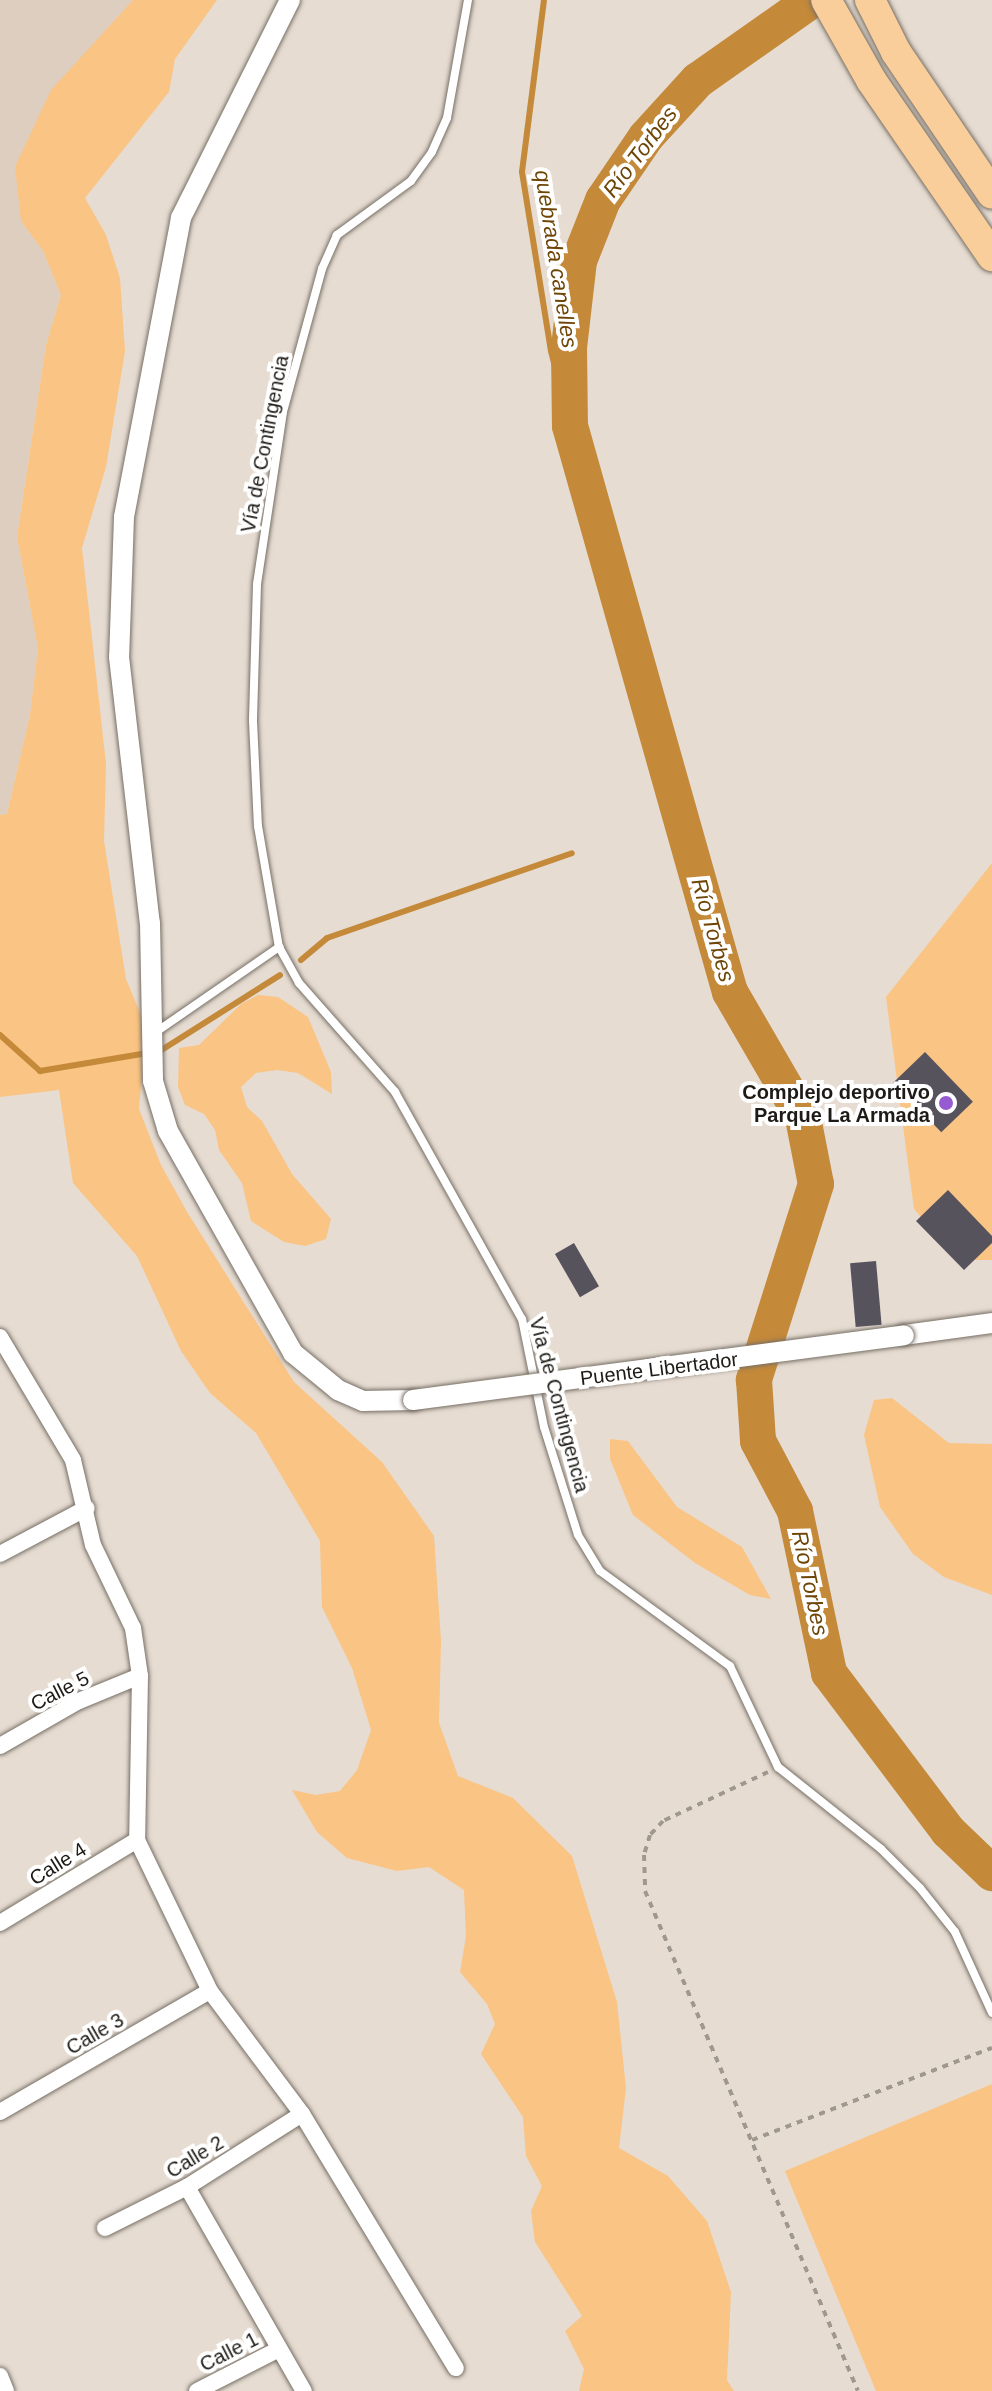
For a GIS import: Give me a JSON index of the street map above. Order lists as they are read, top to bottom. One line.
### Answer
{"streets":{"street":["Puente Libertador","Calle 5","Calle 4","Calle 3","Calle 2","Calle 1"],"lane":["Vía de Contingencia"]},"water":["Río Torbes","quebrada canelles"],"places":["Complejo deportivo Parque La Armada"]}
